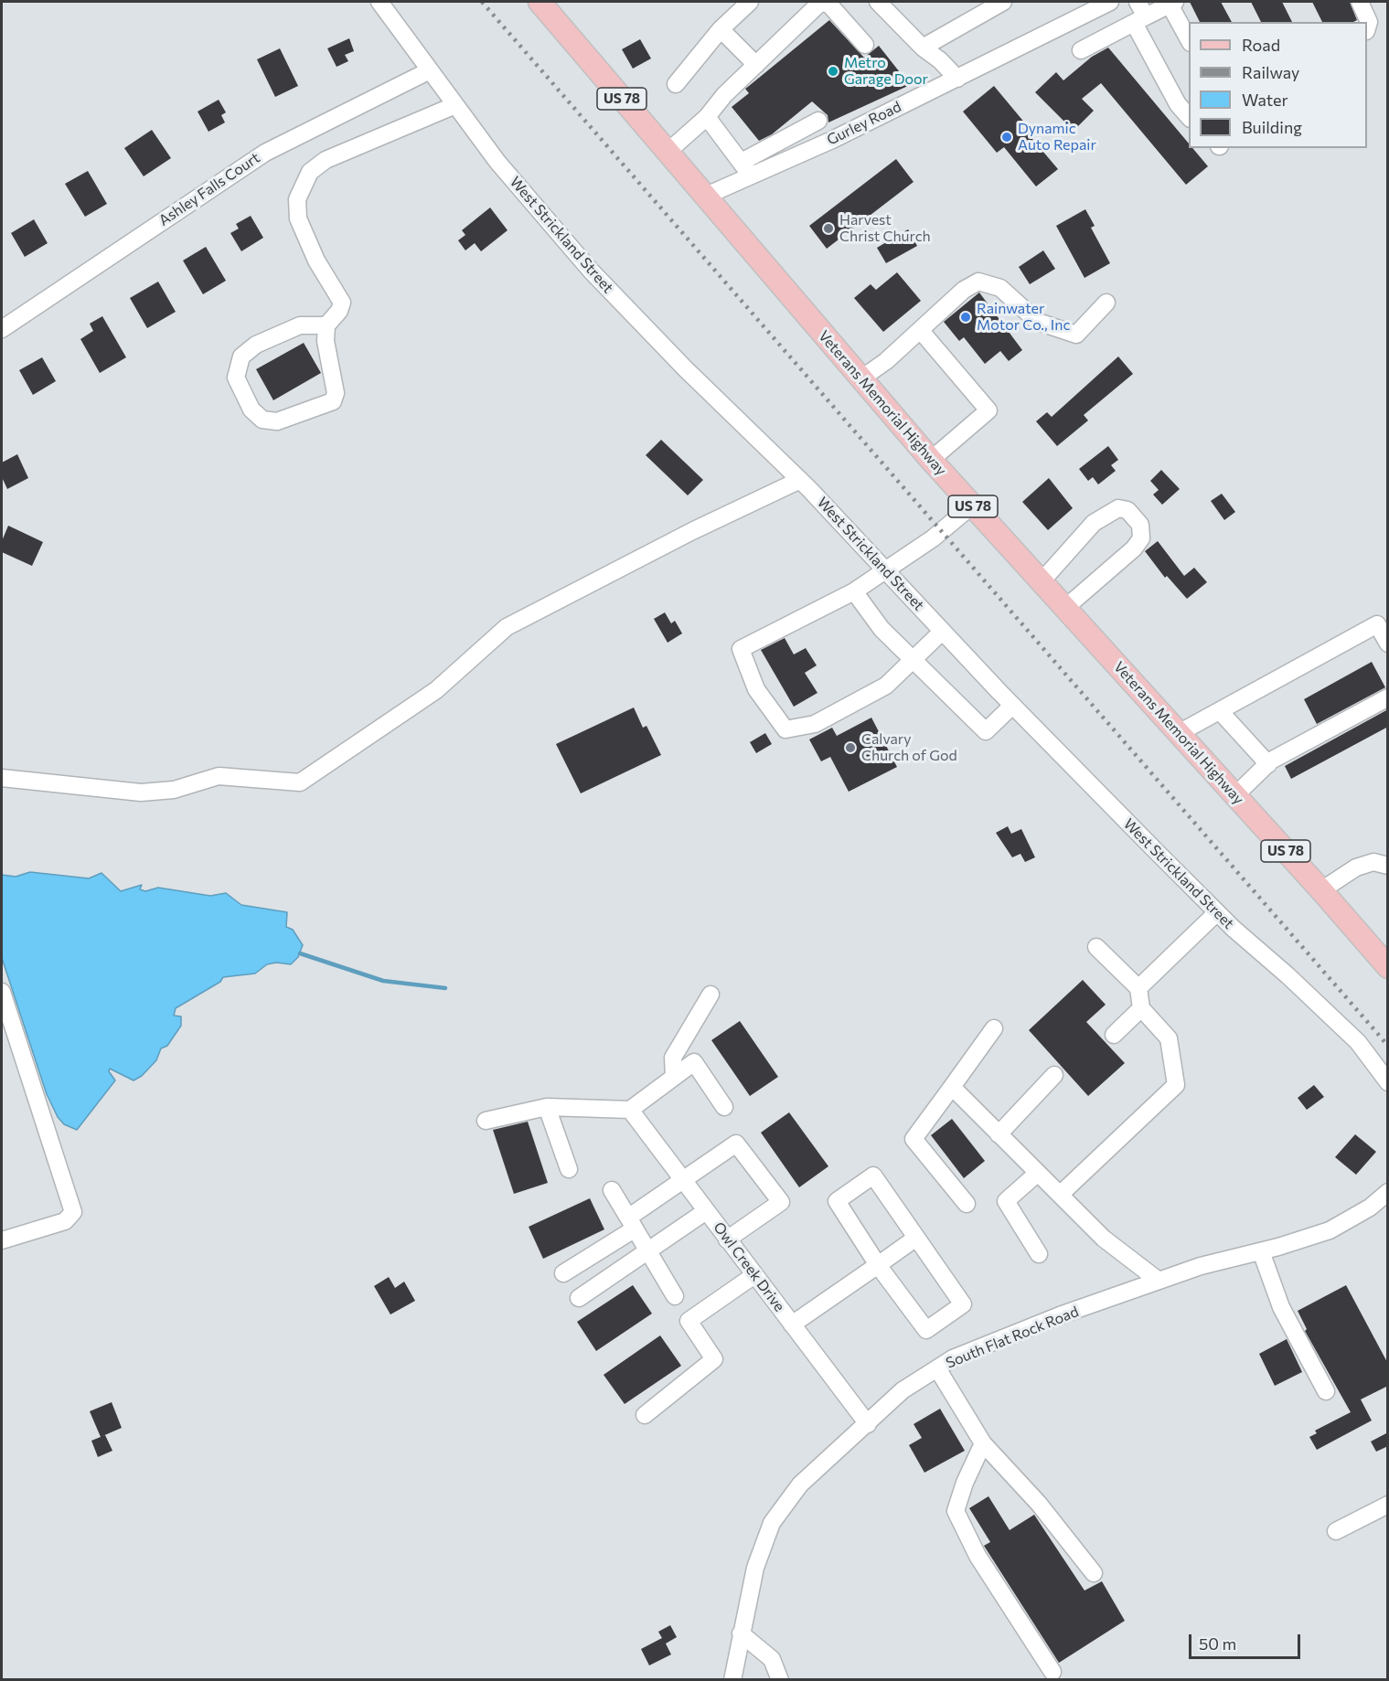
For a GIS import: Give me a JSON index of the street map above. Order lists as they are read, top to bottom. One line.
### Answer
{"streets":{"main road":["US 78","Veterans Memorial Highway"],"street":["Gurley Road","Ashley Falls Court","West Strickland Street","Owl Creek Drive","South Flat Rock Road"]},"crossings":[["Gurley Road","Veterans Memorial Highway"],["Ashley Falls Court","West Strickland Street"],["Owl Creek Drive","South Flat Rock Road"]],"places":["Metro Garage Door","Dynamic Auto Repair","Harvest Christ Church","Rainwater Motor Co., Inc","Calvary Church of God"],"legend":["Road","Railway","Water","Building"],"scale_bar":"50 m"}
